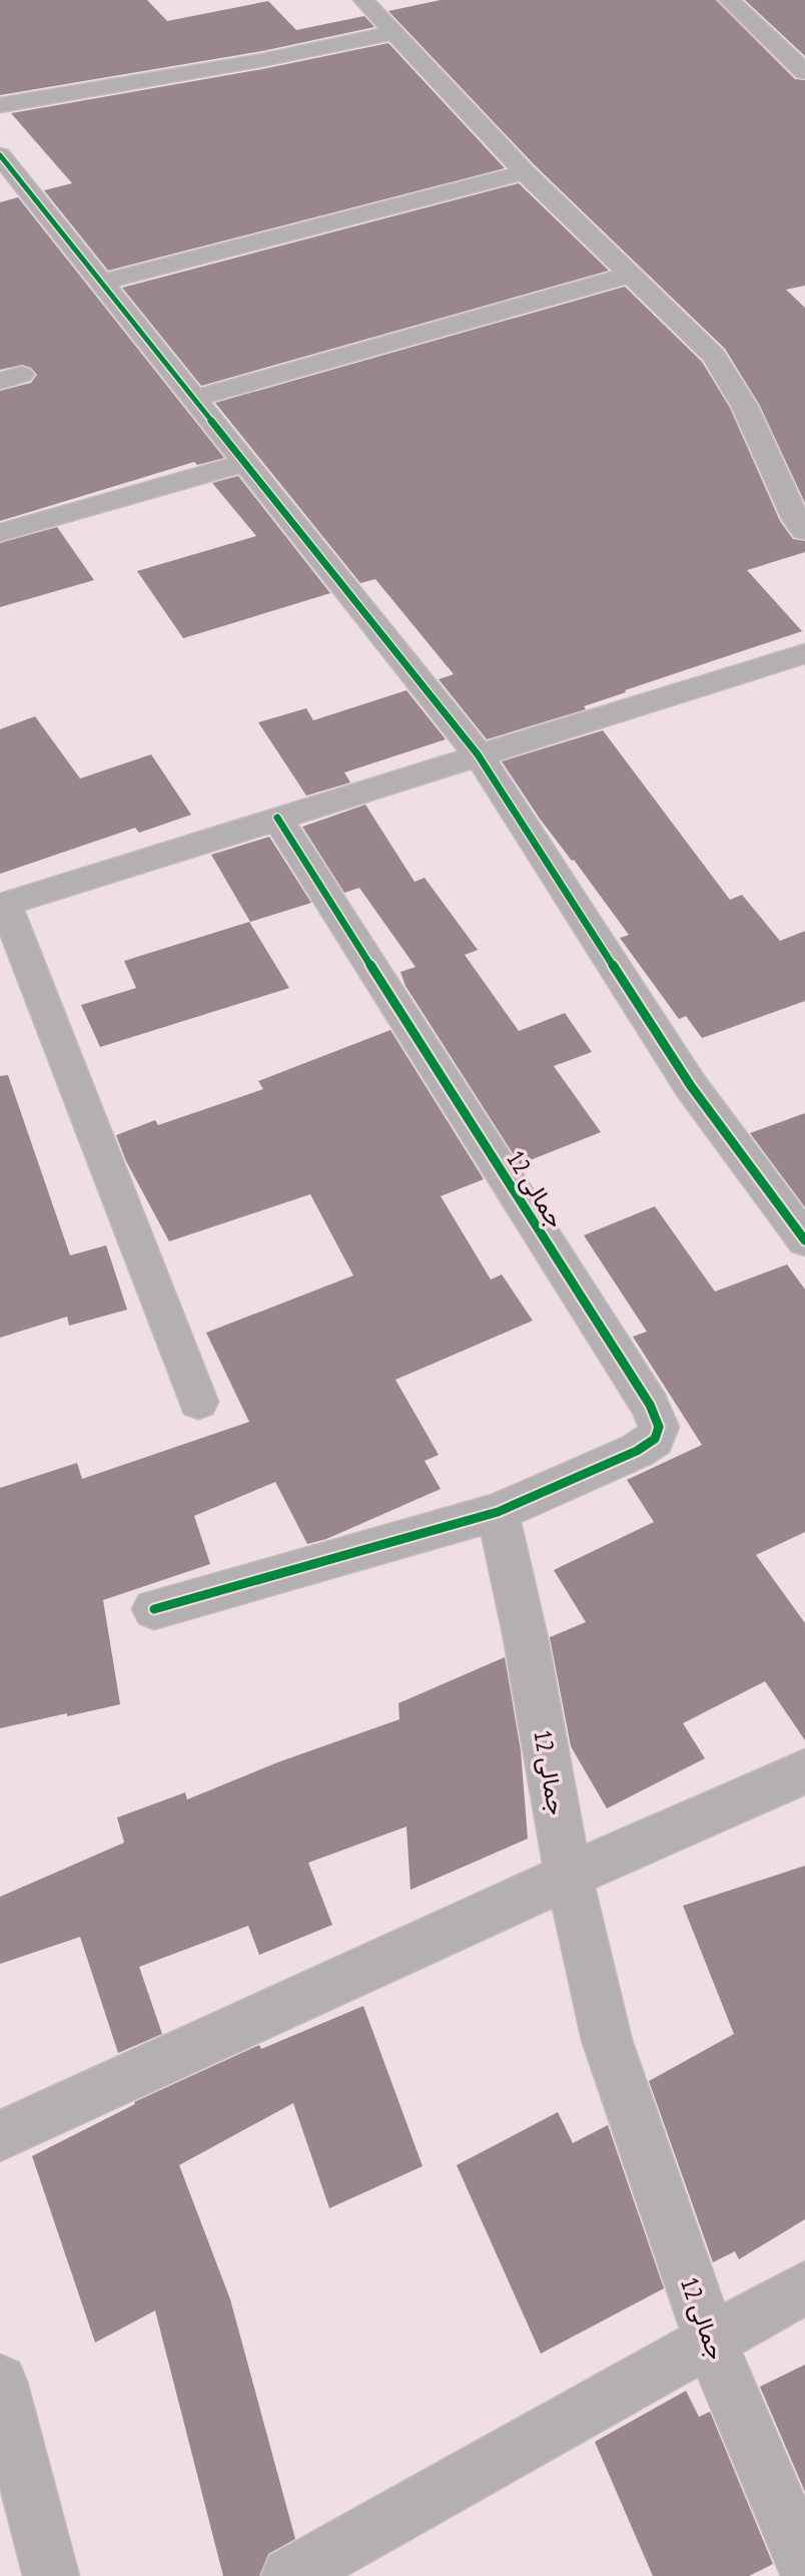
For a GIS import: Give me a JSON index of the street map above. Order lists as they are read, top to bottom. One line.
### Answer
{"streets":{"street":["جمالی 12"]}}
